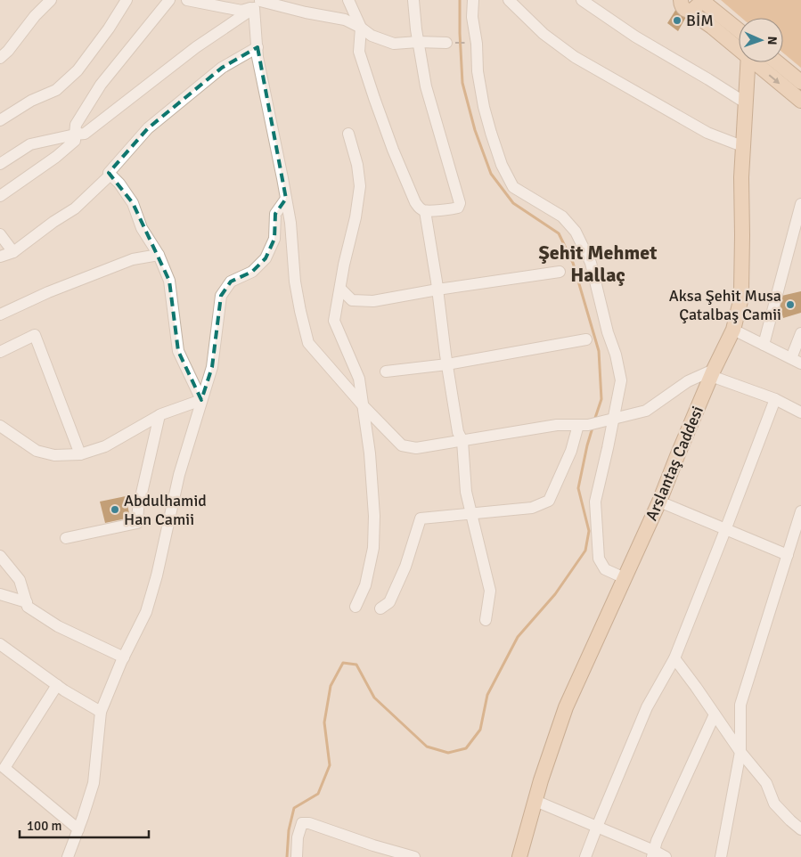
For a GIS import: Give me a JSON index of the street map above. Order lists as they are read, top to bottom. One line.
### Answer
{"streets":{"main road":["Arslantaş Caddesi"]},"districts":["Şehit Mehmet Hallaç"],"places":["BİM","Aksa Şehit Musa Çatalbaş Camii","Abdulhamid Han Camii"],"scale_bar":"100 m","north":"right"}
